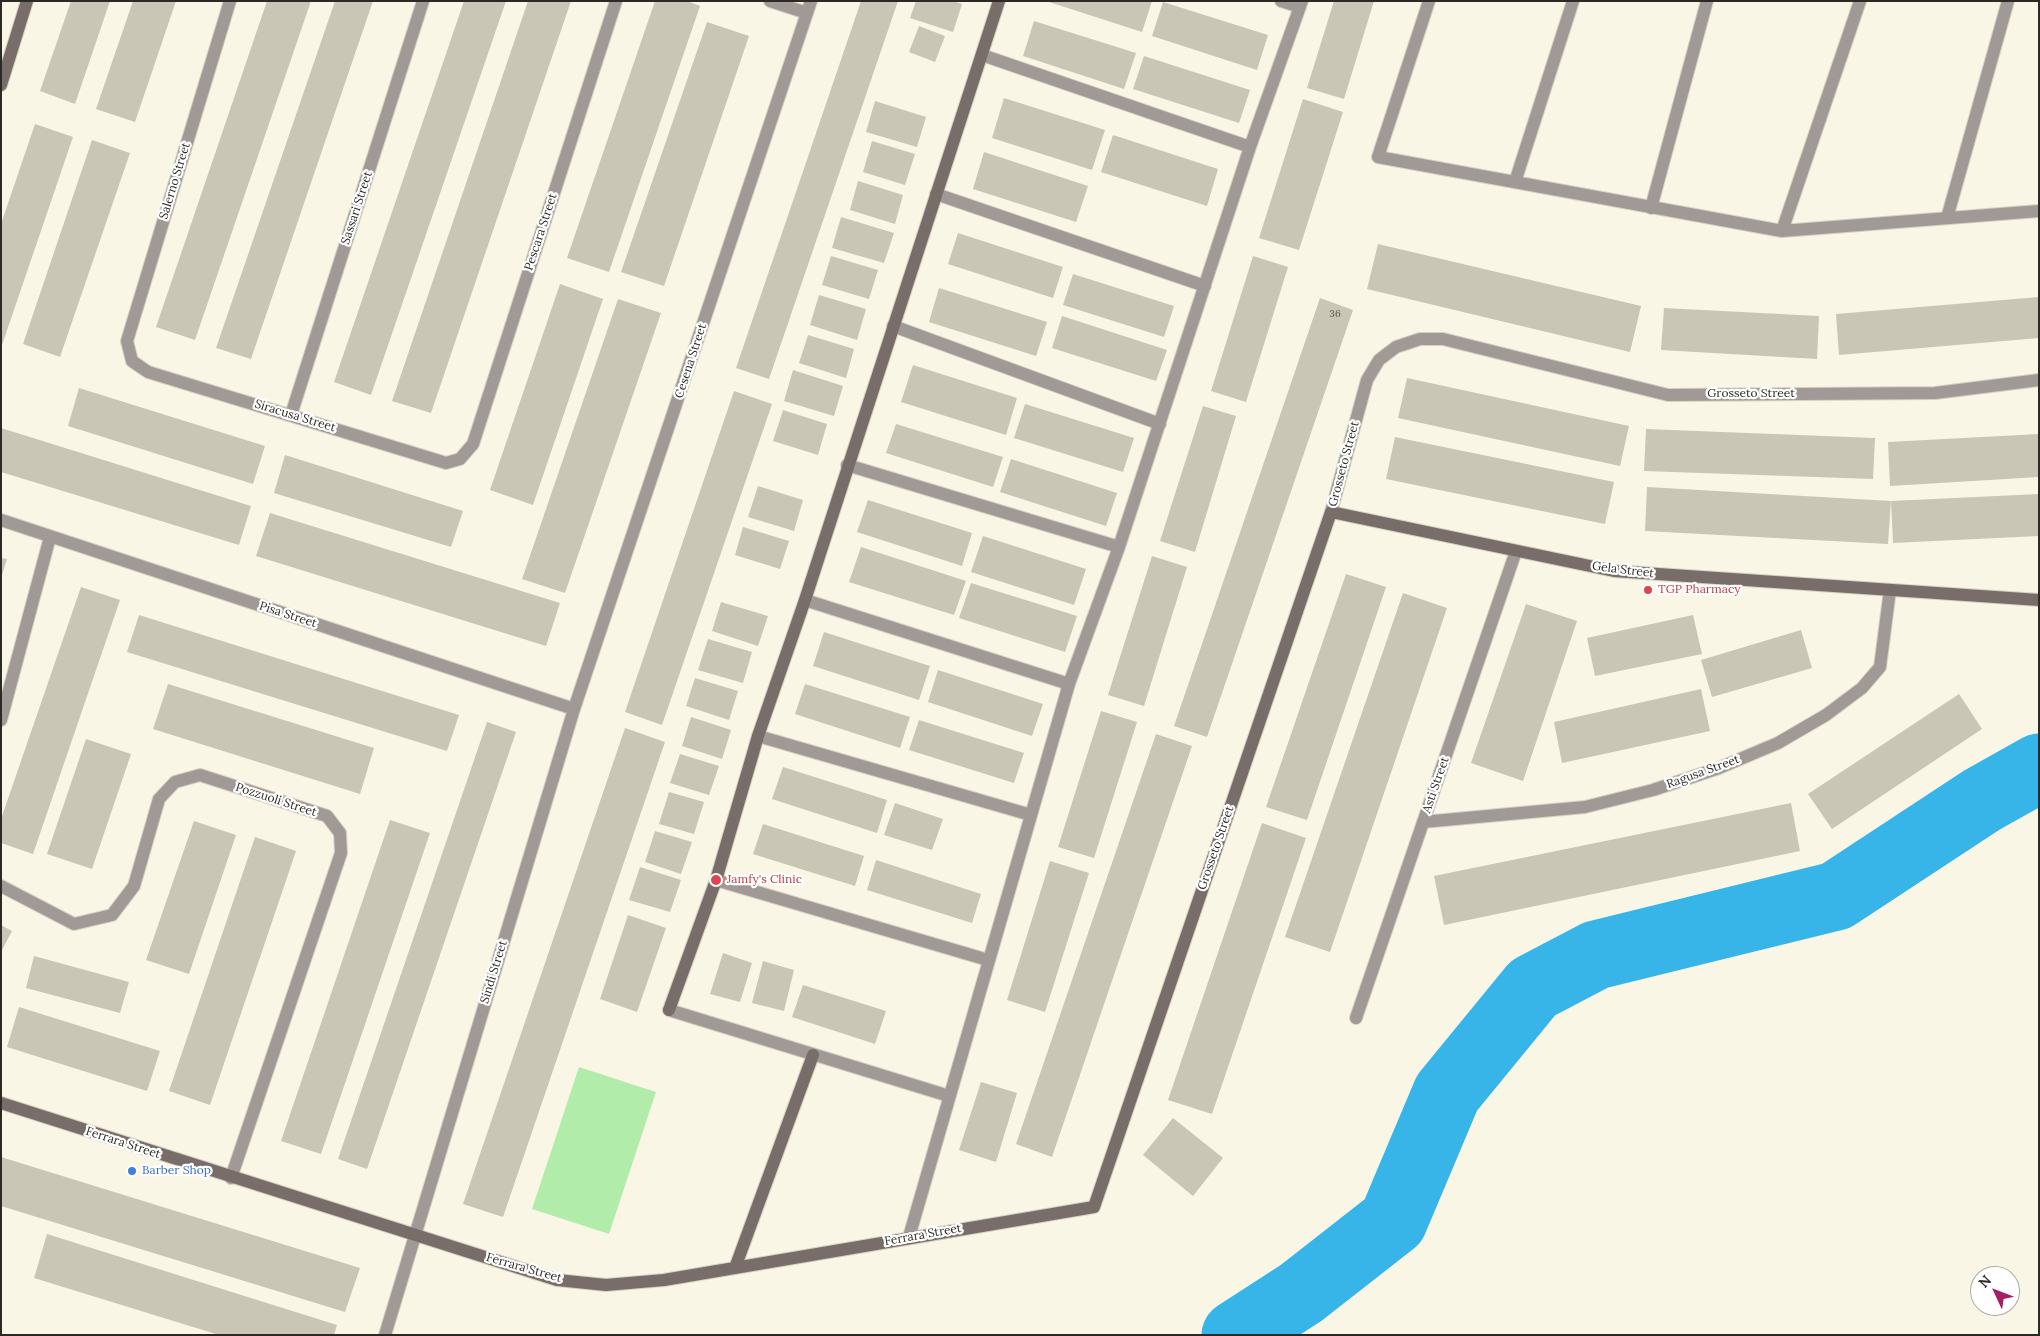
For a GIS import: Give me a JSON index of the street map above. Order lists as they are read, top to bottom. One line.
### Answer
{"streets":{"street":["Salerno Street","Sassari Street","Pescara Street","Cesena Street","Grosseto Street","Siracusa Street","Gela Street","Pisa Street","Ragusa Street","Asti Street","Pozzuoli Street","Sindi Street","Ferrara Street"]},"crossings":[["Salerno Street","Siracusa Street"],["Sassari Street","Siracusa Street"],["Pescara Street","Siracusa Street"],["Cesena Street","Pisa Street"],["Cesena Street","Sindi Street"],["Grosseto Street","Gela Street"],["Grosseto Street","Ferrara Street"],["Gela Street","Ragusa Street"],["Gela Street","Asti Street"],["Pisa Street","Sindi Street"],["Ragusa Street","Asti Street"],["Pozzuoli Street","Ferrara Street"],["Sindi Street","Ferrara Street"]],"places":["TGP Pharmacy","Jamfy's Clinic","Barber Shop"],"house_numbers":["36"],"north":"top left"}
